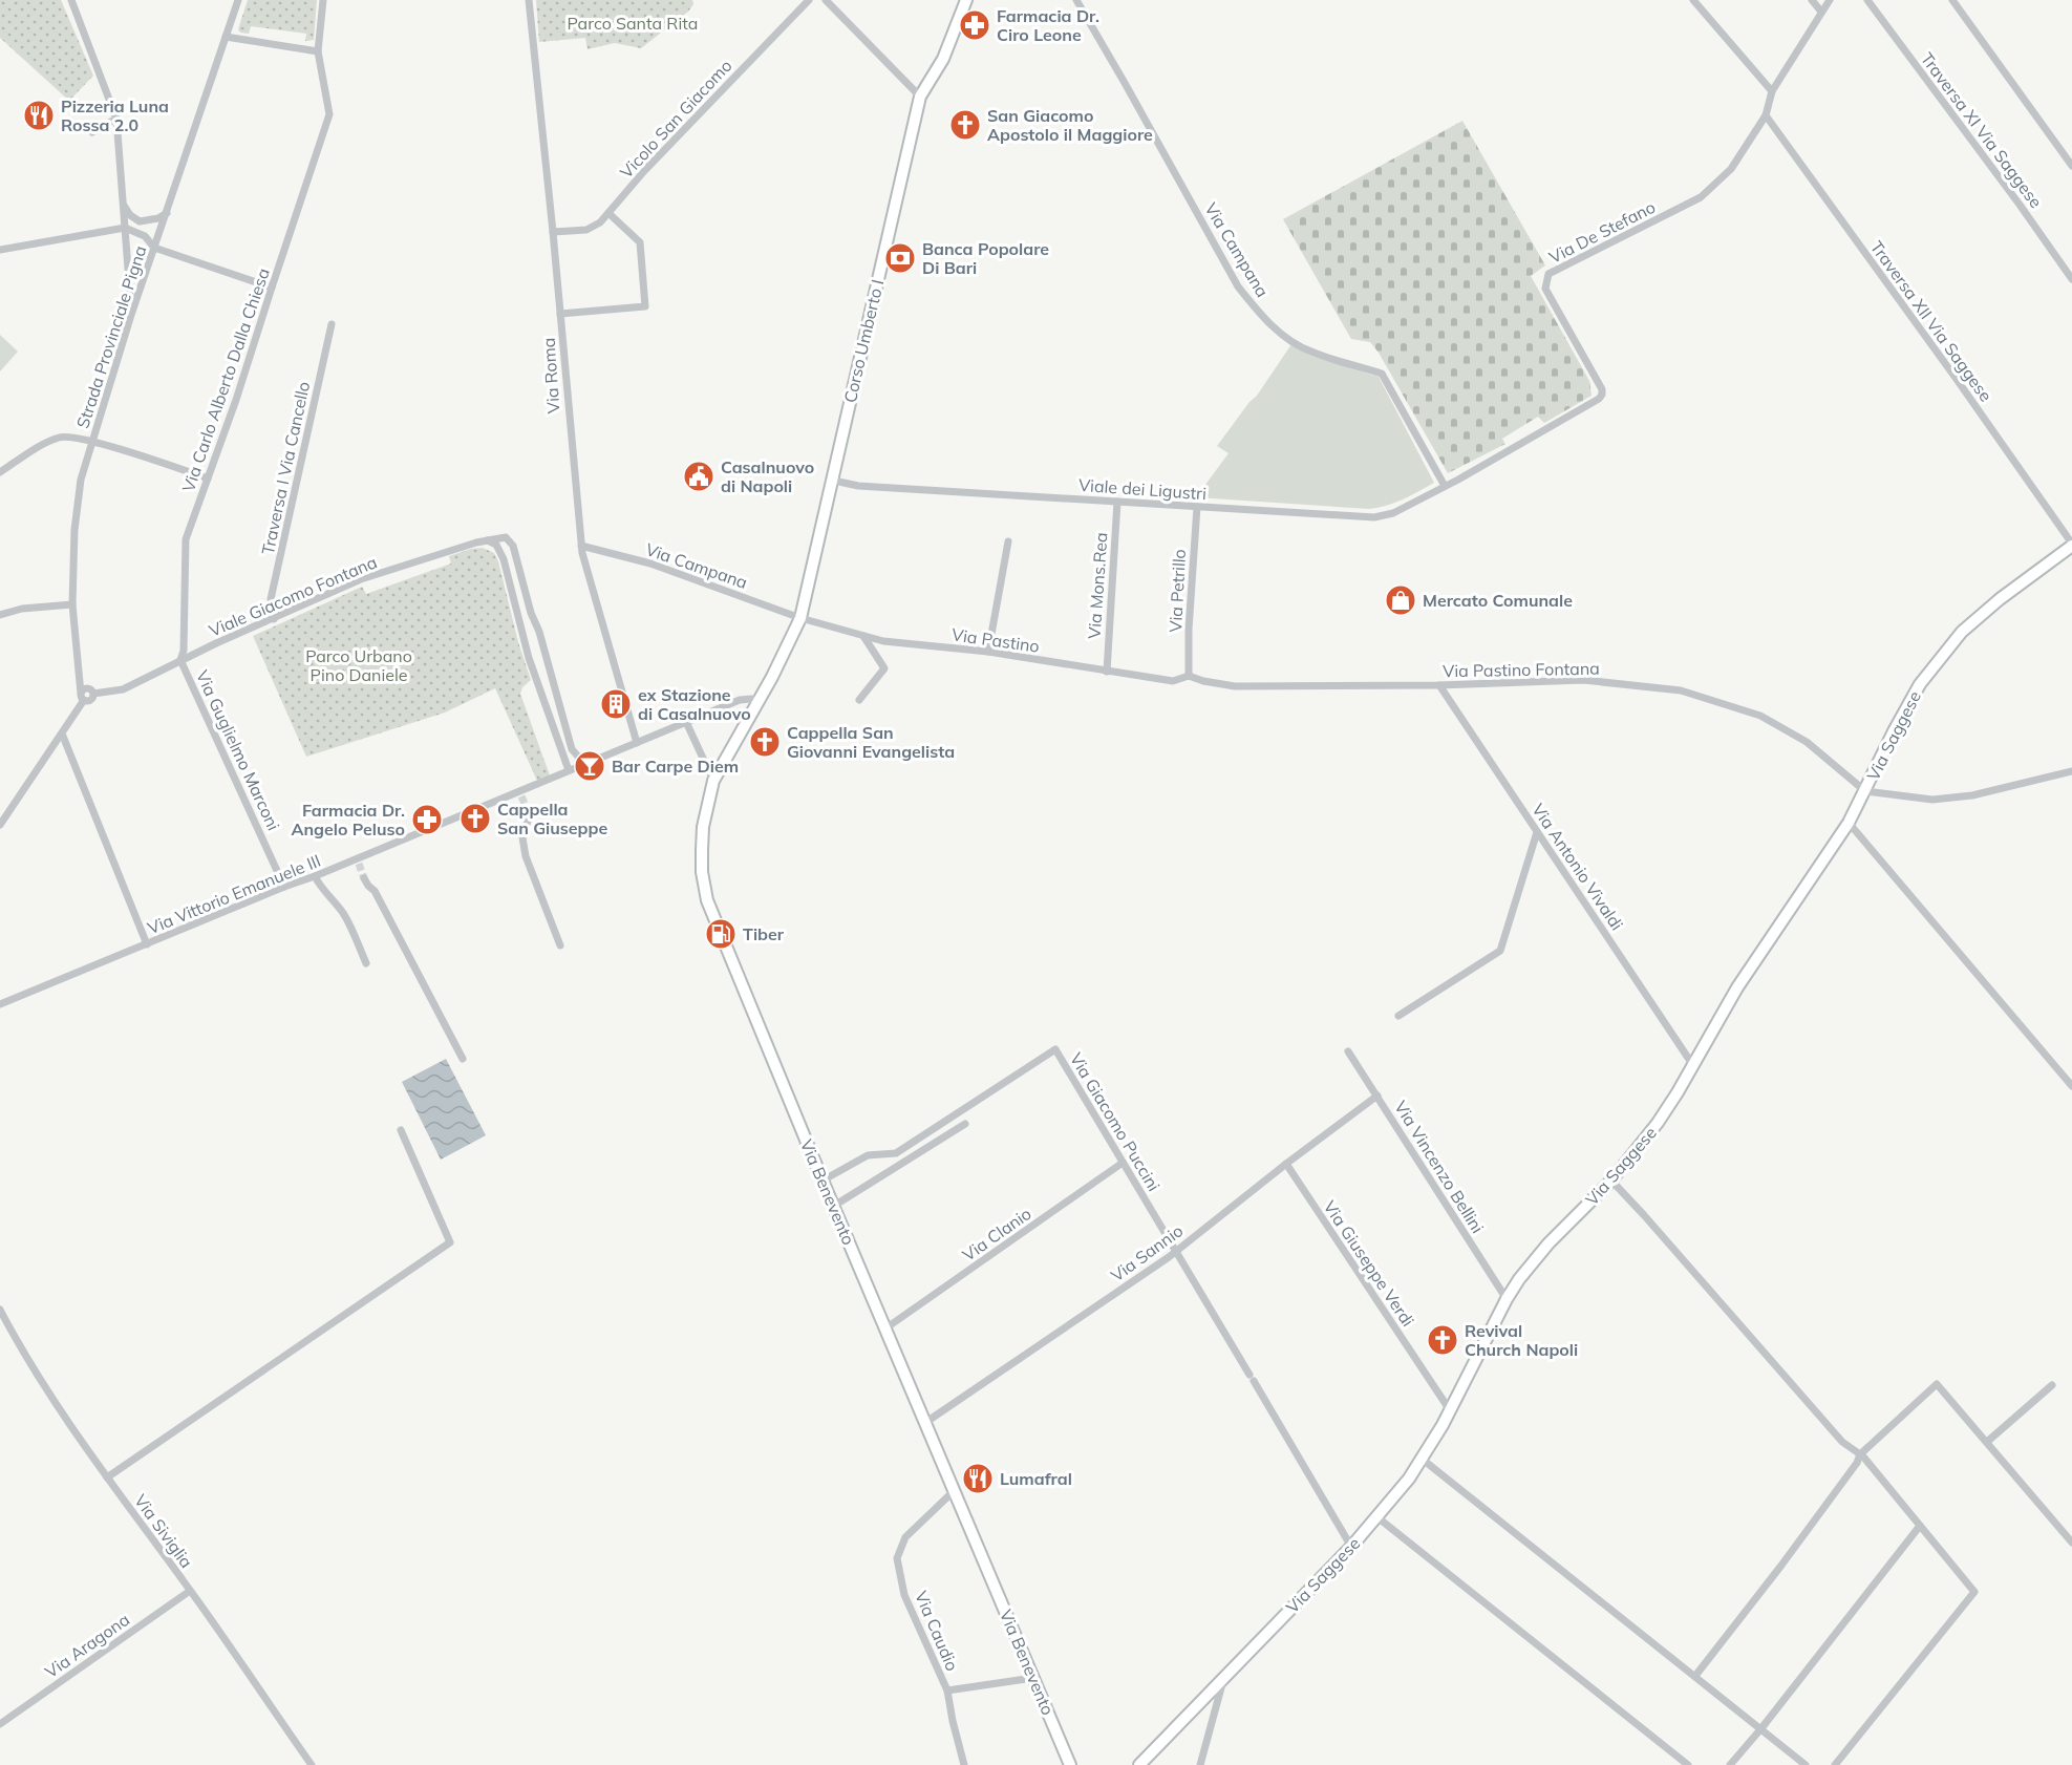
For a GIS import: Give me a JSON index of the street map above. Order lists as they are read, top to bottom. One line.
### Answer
{"streets":{"main road":["Corso Umberto I","Via Saggese","Via Benevento"],"street":["Vicolo San Giacomo","Traversa XI Via Saggese","Via De Stefano","Via Campana","Traversa XII Via Saggese","Strada Provinciale Pigna","Via Roma","Via Carlo Alberto Dalla Chiesa","Traversa I Via Cancello","Viale dei Ligustri","Via Mons.Rea","Via Petrillo","Viale Giacomo Fontana","Via Pastino","Via Pastino Fontana","Via Guglielmo Marconi","Via Antonio Vivaldi","Via Vittorio Emanuele III","Via Giacomo Puccini","Via Vincenzo Bellini","Via Clanio","Via Sannio","Via Giuseppe Verdi","Via Siviglia","Via Caudio","Via Aragona"]},"crossings":[["Vicolo San Giacomo","Via Roma"],["Via De Stefano","Via Campana"],["Via De Stefano","Traversa XII Via Saggese"],["Via De Stefano","Viale dei Ligustri"],["Via Campana","Corso Umberto I"],["Via Campana","Via Roma"],["Via Campana","Viale dei Ligustri"],["Via Campana","Via Pastino"],["Via Campana","Via Benevento"],["Traversa XII Via Saggese","Via Saggese"],["Strada Provinciale Pigna","Viale Giacomo Fontana"],["Corso Umberto I","Viale dei Ligustri"],["Corso Umberto I","Via Pastino"],["Corso Umberto I","Via Benevento"],["Via Roma","Via Vittorio Emanuele III"],["Via Carlo Alberto Dalla Chiesa","Viale Giacomo Fontana"],["Via Carlo Alberto Dalla Chiesa","Via Guglielmo Marconi"],["Traversa I Via Cancello","Viale Giacomo Fontana"],["Viale dei Ligustri","Via Mons.Rea"],["Viale dei Ligustri","Via Petrillo"],["Via Mons.Rea","Via Pastino"],["Via Petrillo","Via Pastino"],["Via Petrillo","Via Pastino Fontana"],["Viale Giacomo Fontana","Via Guglielmo Marconi"],["Via Pastino","Via Pastino Fontana"],["Via Pastino","Via Benevento"],["Via Pastino Fontana","Via Saggese"],["Via Pastino Fontana","Via Antonio Vivaldi"],["Via Saggese","Via Antonio Vivaldi"],["Via Saggese","Via Giacomo Puccini"],["Via Saggese","Via Vincenzo Bellini"],["Via Saggese","Via Giuseppe Verdi"],["Via Guglielmo Marconi","Via Vittorio Emanuele III"],["Via Vittorio Emanuele III","Via Benevento"],["Via Giacomo Puccini","Via Benevento"],["Via Giacomo Puccini","Via Clanio"],["Via Giacomo Puccini","Via Sannio"],["Via Vincenzo Bellini","Via Sannio"],["Via Benevento","Via Clanio"],["Via Benevento","Via Sannio"],["Via Benevento","Via Caudio"],["Via Sannio","Via Giuseppe Verdi"],["Via Siviglia","Via Aragona"]],"parks":["Parco Santa Rita","Parco Urbano Pino Daniele"],"places":{"pharmacy":["Farmacia Dr. Ciro Leone","Farmacia Dr. Angelo Peluso"],"restaurant":["Pizzeria Luna Rossa 2.0","Lumafral"],"church":["San Giacomo Apostolo il Maggiore","Cappella San Giovanni Evangelista","Cappella San Giuseppe","Revival Church Napoli"],"bank":["Banca Popolare Di Bari"],"public building":["Casalnuovo di Napoli"],"shop":["Mercato Comunale"],"building":["ex Stazione di Casalnuovo"],"bar":["Bar Carpe Diem"],"fuel station":["Tiber"]}}
